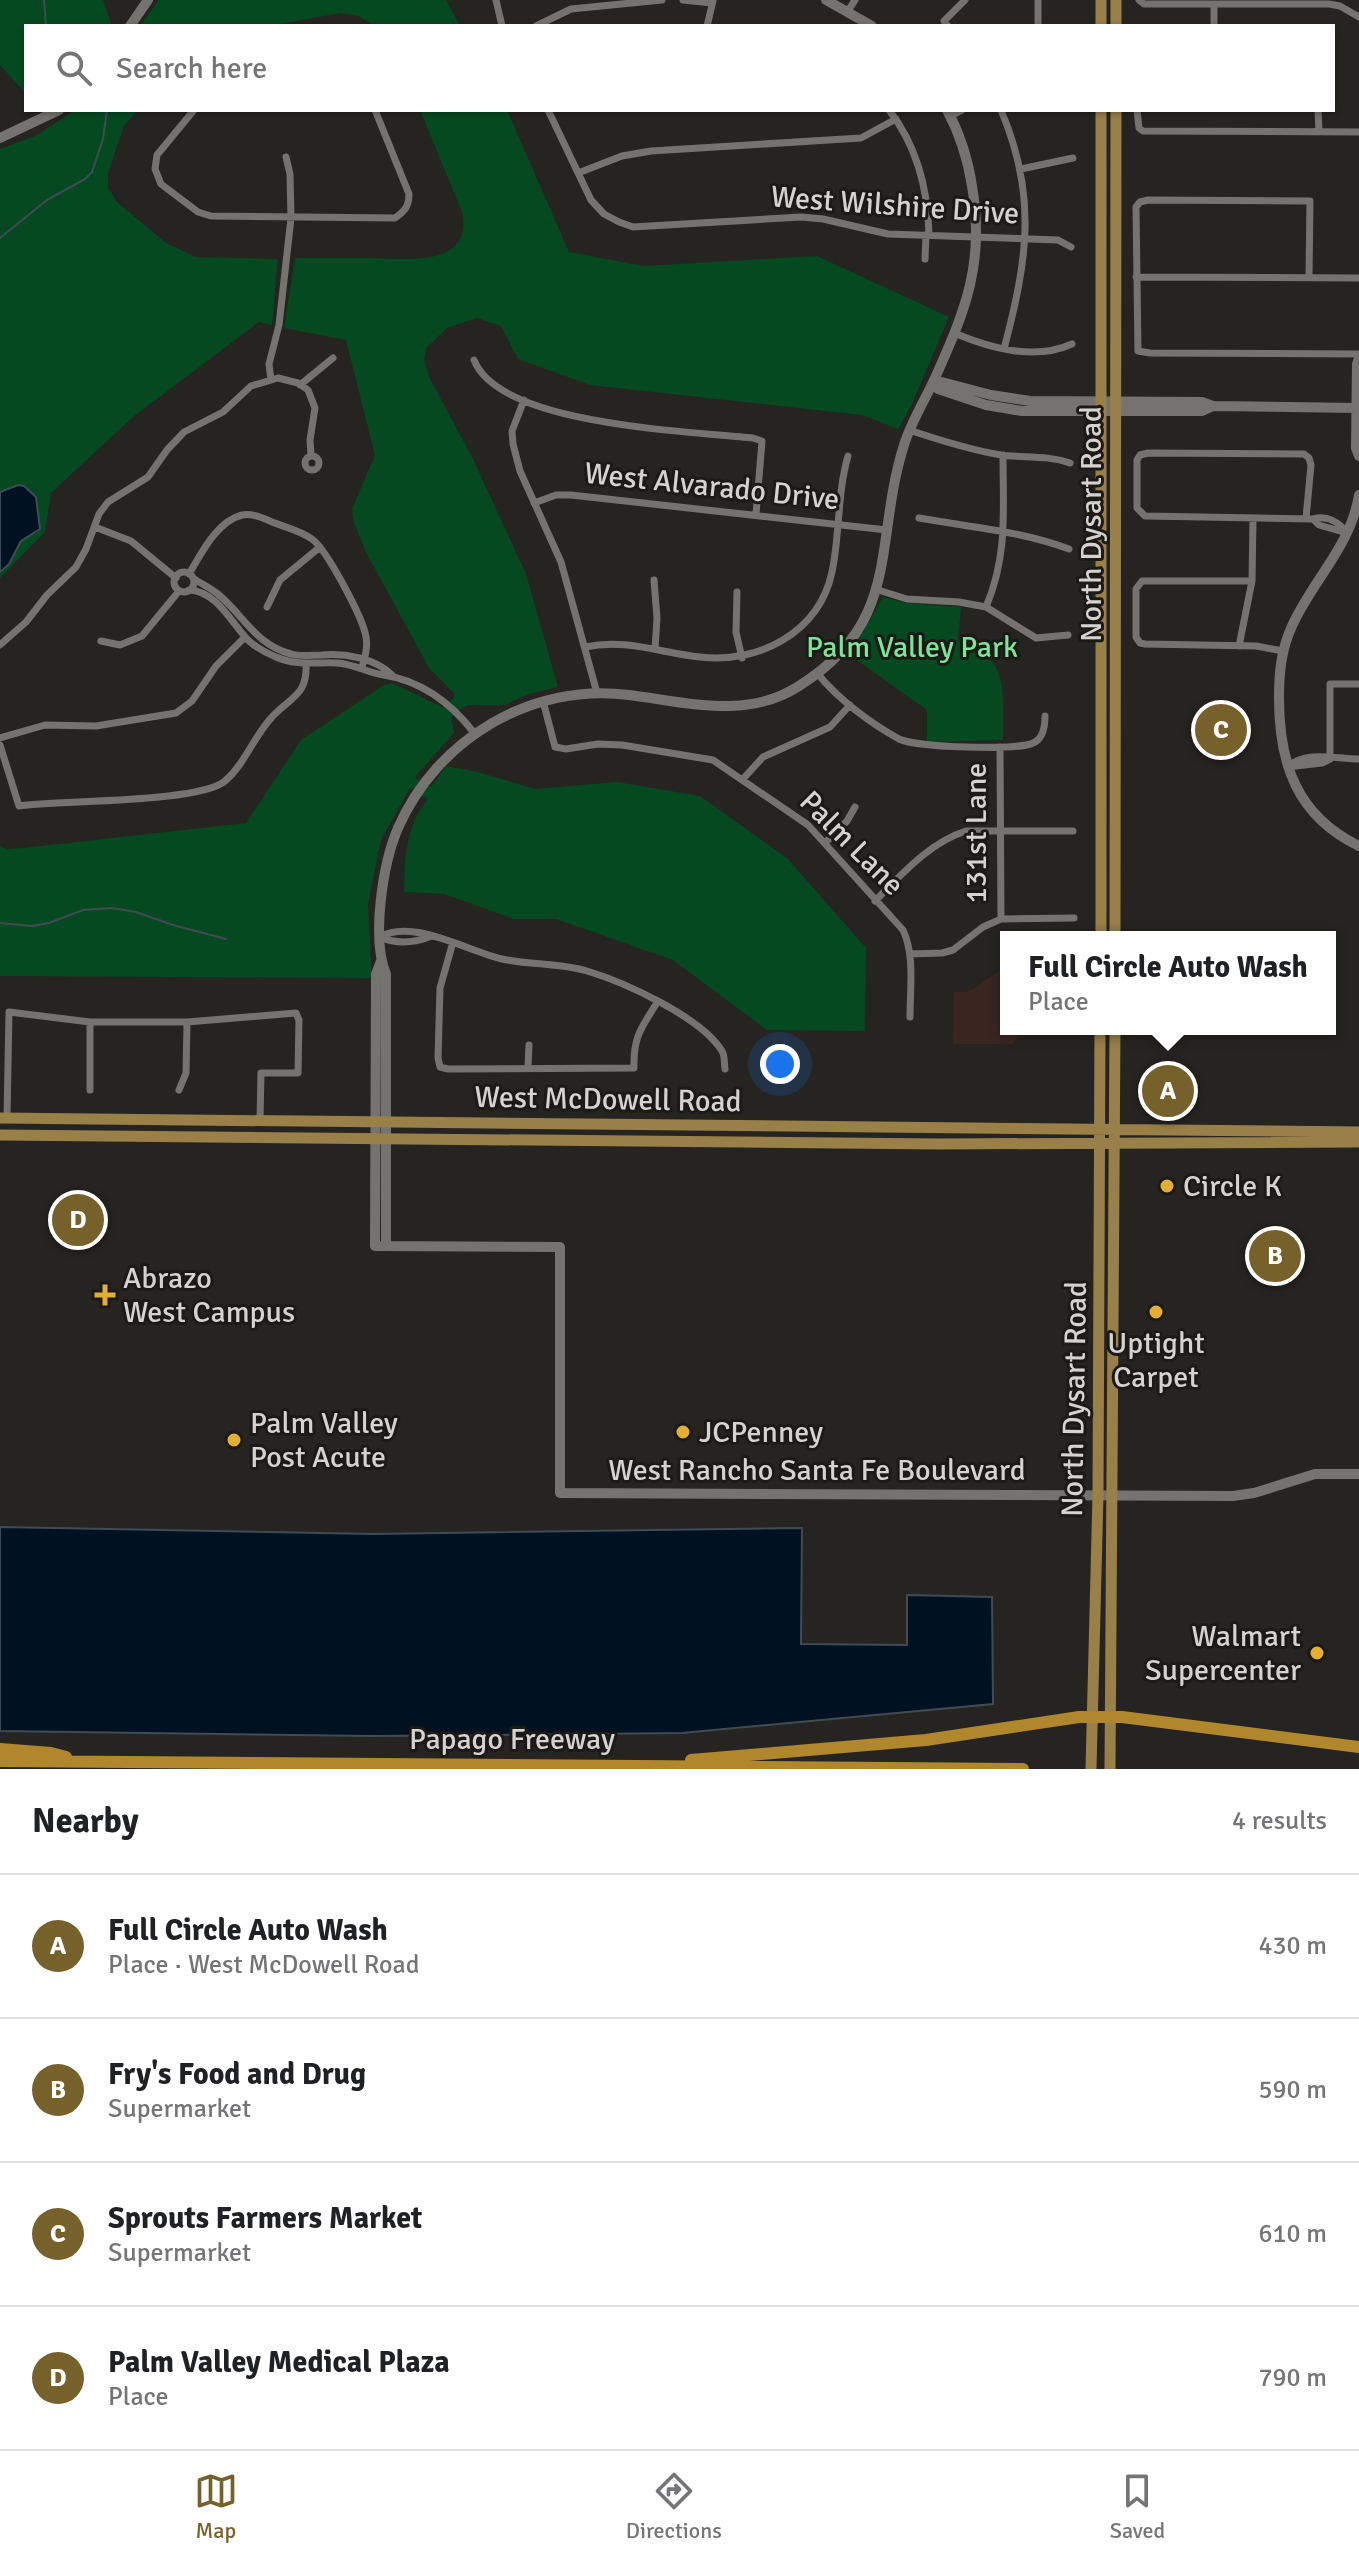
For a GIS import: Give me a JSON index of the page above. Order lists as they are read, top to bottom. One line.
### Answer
{"streets":{"highway":["Papago Freeway"],"main road":["North Dysart Road","West McDowell Road"],"street":["West Wilshire Drive","West Alvarado Drive","131st Lane","Palm Lane","West Rancho Santa Fe Boulevard"]},"crossings":[["North Dysart Road","West McDowell Road"],["North Dysart Road","West Rancho Santa Fe Boulevard"],["West McDowell Road","West Rancho Santa Fe Boulevard"]],"parks":["Palm Valley Park"],"places":{"other":["Circle K","Uptight Carpet","JCPenney","Palm Valley Post Acute","Walmart Supercenter"],"health":["Abrazo West Campus"]},"page":{"search":"Search here","pins":["C","A","D","B"],"popup":["Full Circle Auto Wash","Place"],"heading":["Nearby","4 results"],"list":[{"mark":"A","name":"Full Circle Auto Wash","note":"Place · West McDowell Road","value":"430 m"},{"mark":"B","name":"Fry's Food and Drug","note":"Supermarket","value":"590 m"},{"mark":"C","name":"Sprouts Farmers Market","note":"Supermarket","value":"610 m"},{"mark":"D","name":"Palm Valley Medical Plaza","note":"Place","value":"790 m"}],"nav":["Map","Directions","Saved"]}}
